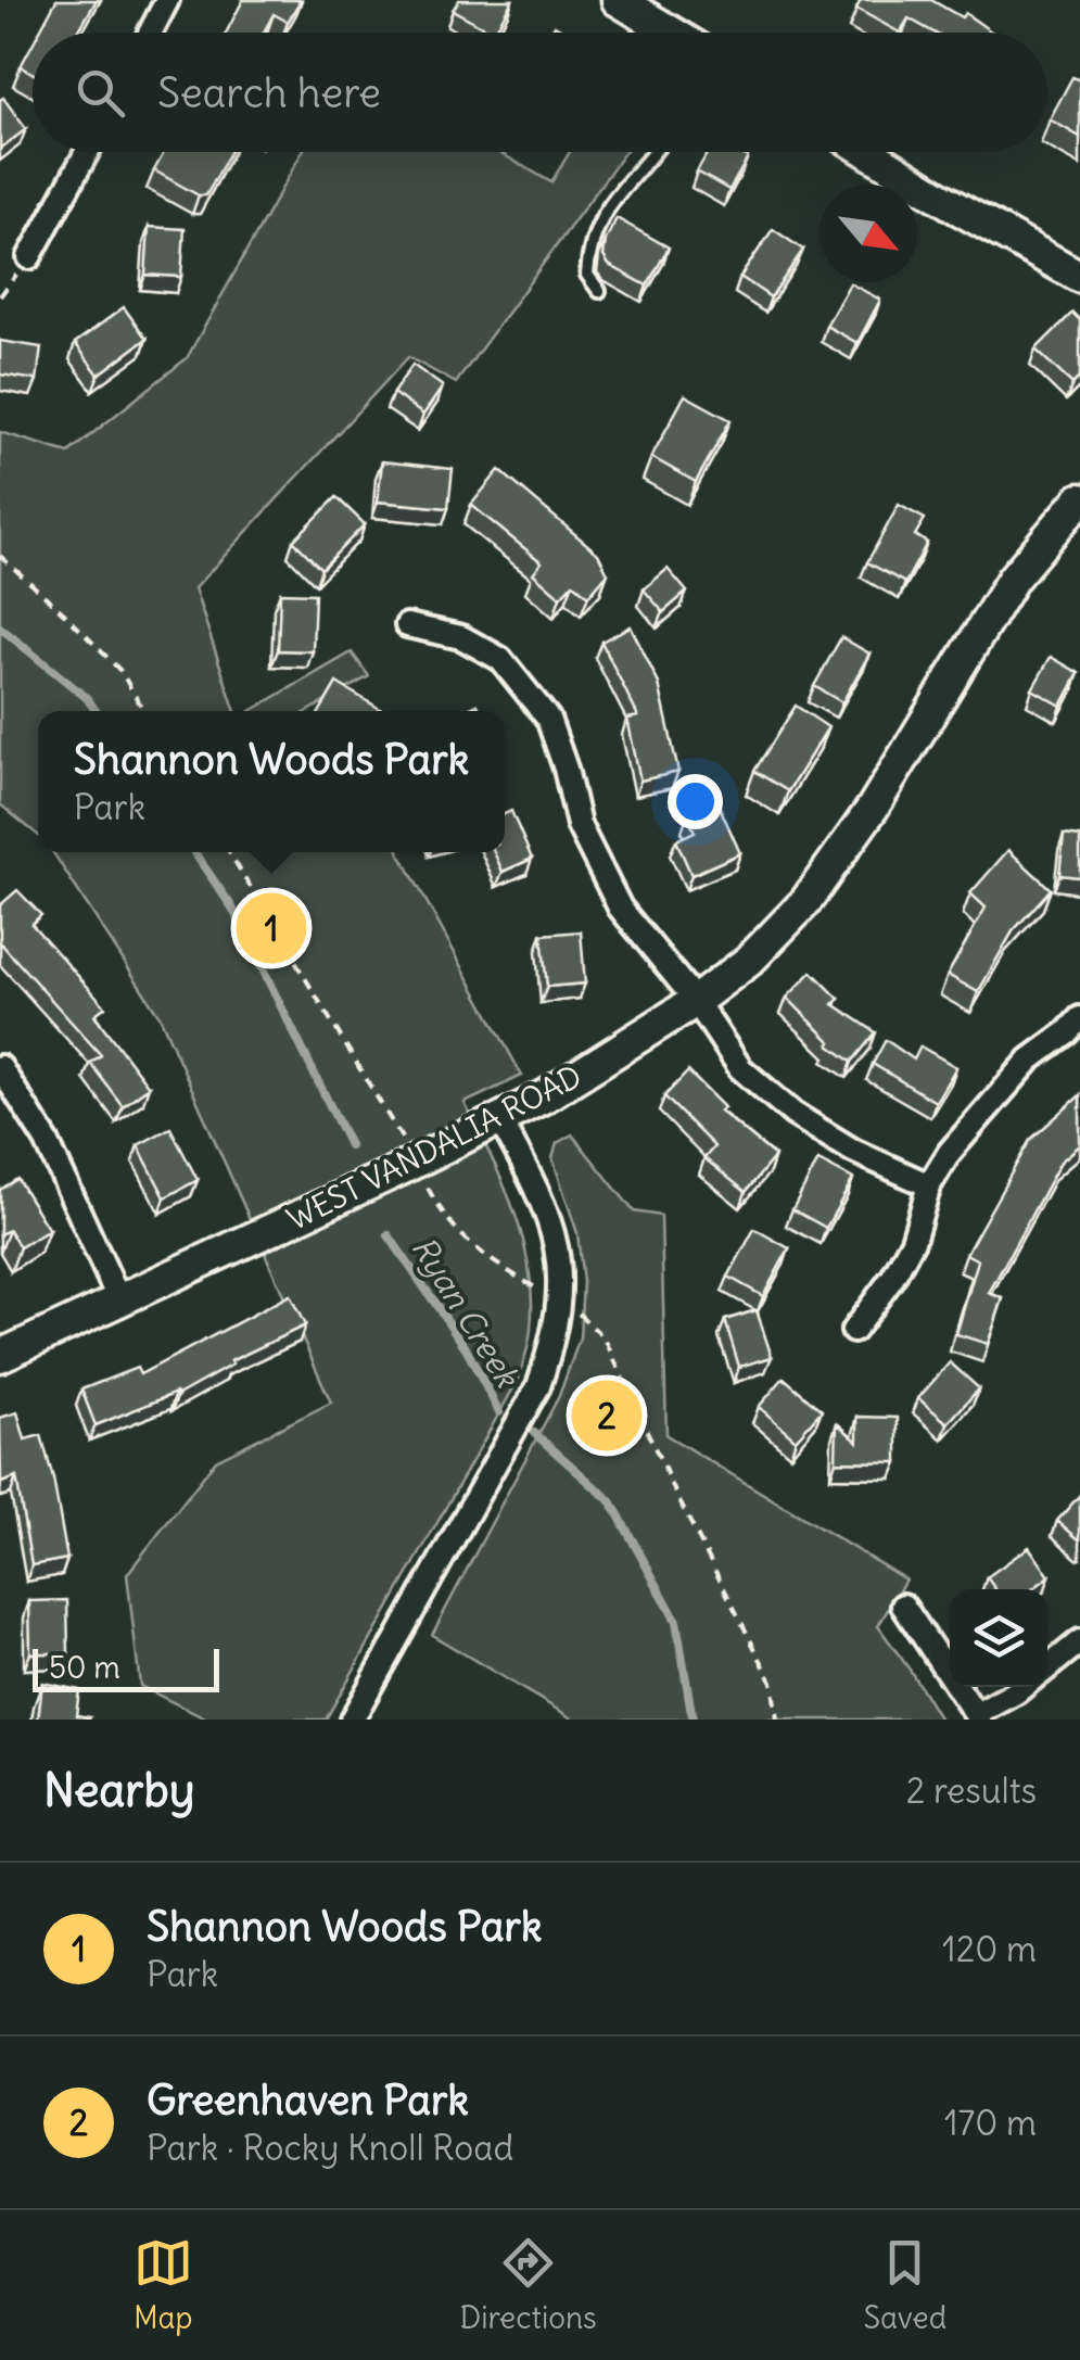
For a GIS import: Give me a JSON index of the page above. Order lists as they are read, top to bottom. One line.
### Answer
{"streets":{"main road":["WEST VANDALIA ROAD"]},"water":["Ryan Creek"],"scale_bar":"50 m","north":"bottom right","page":{"search":"Search here","popup":["Shannon Woods Park","Park"],"pins":["1","2"],"scale":"50 m","heading":["Nearby","2 results"],"list":[{"mark":"1","name":"Shannon Woods Park","note":"Park","value":"120 m"},{"mark":"2","name":"Greenhaven Park","note":"Park · Rocky Knoll Road","value":"170 m"}],"nav":["Map","Directions","Saved"]}}
